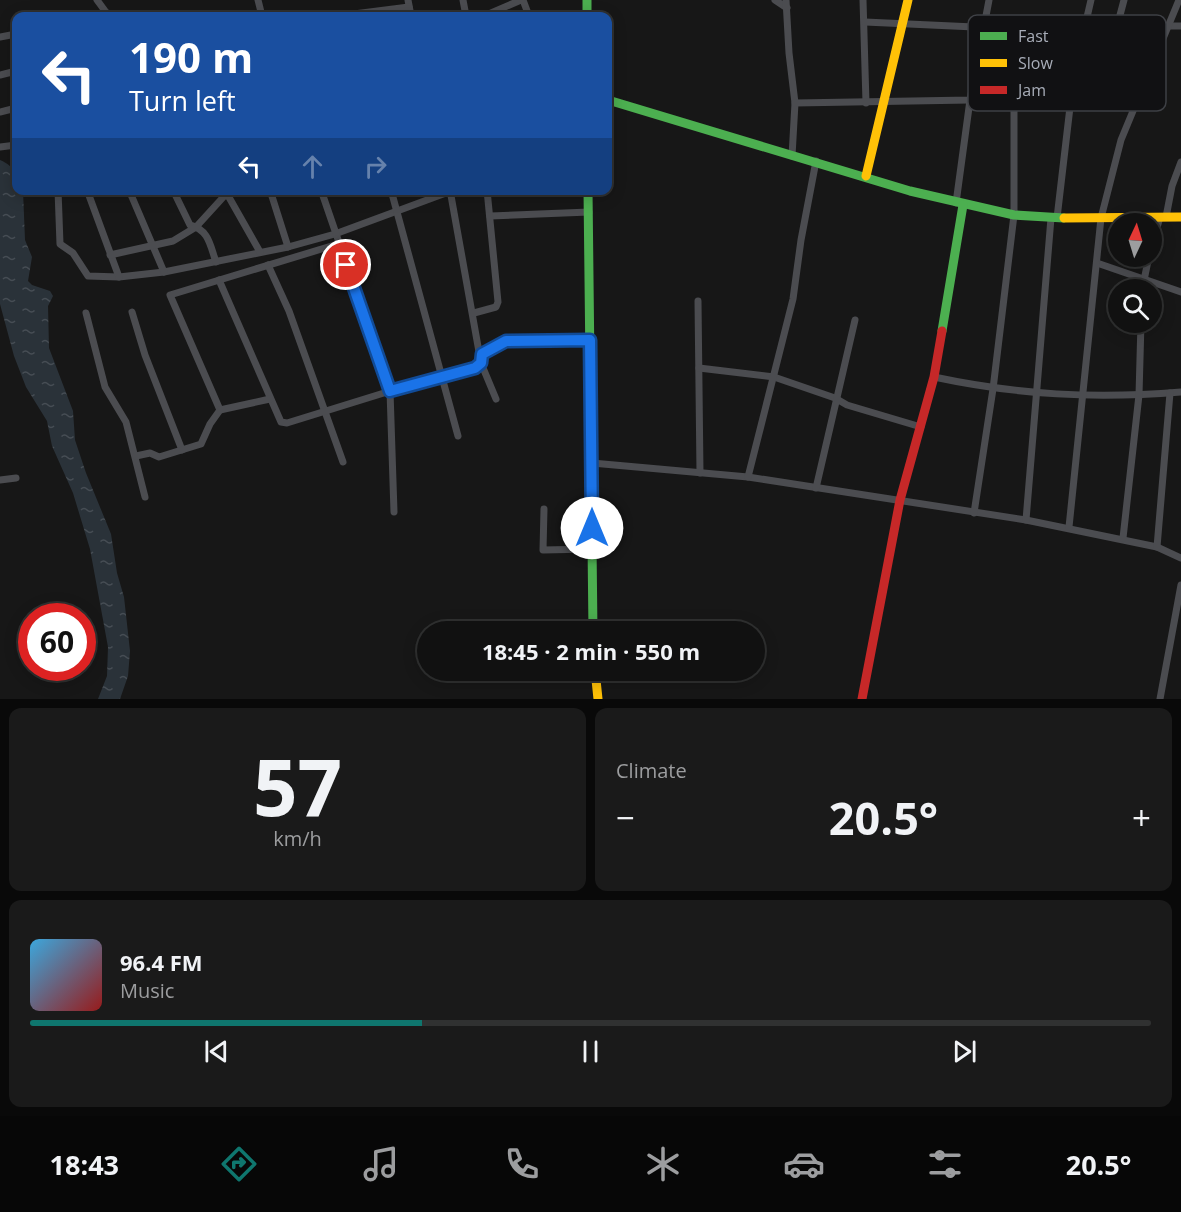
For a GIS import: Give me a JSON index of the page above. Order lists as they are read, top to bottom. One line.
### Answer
{"legend":["Fast","Slow","Jam"],"north":"top","page":{"turn":["190 m","Turn left"],"limit":"60","trip":"18:45 · 2 min · 550 m","tile":[["57","km/h"],"Climate"],"heat":["−","20.5°","+"],"song":["96.4 FM","Music"],"tabs":["18:43","20.5°"]}}
